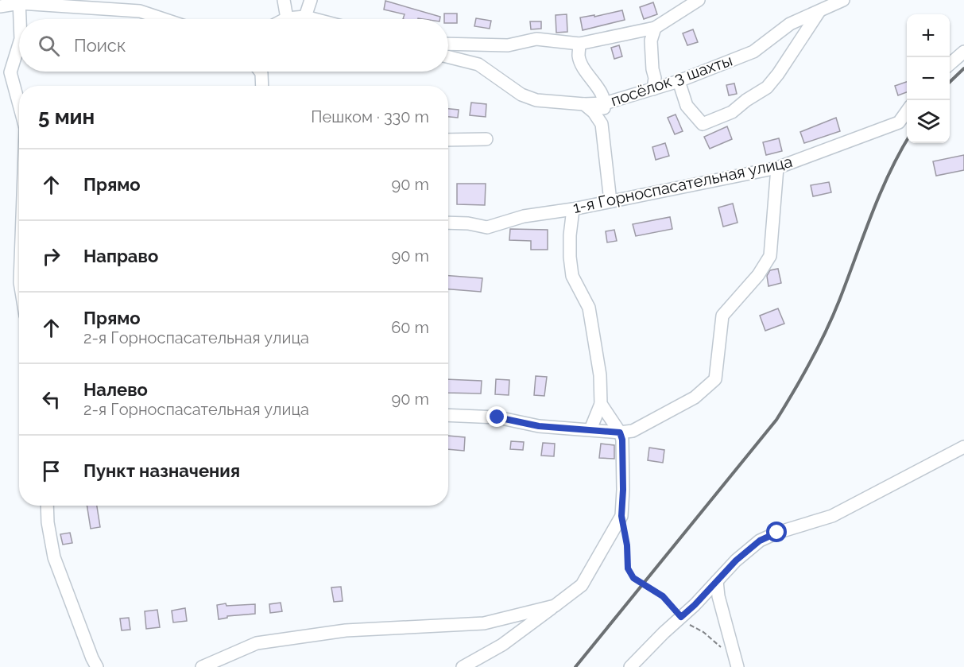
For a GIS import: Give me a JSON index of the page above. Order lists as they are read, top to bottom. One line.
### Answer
{"streets":{"street":["посёлок 3 шахты","1-я Горноспасательная улица"]},"page":{"map_buttons":["+","−"],"search":"Поиск","heading":["5 мин","Пешком · 330 m"],"list":[["Прямо","90 m"],["Направо","90 m"],["Прямо","2-я Горноспасательная улица","60 m"],["Налево","2-я Горноспасательная улица","90 m"],"Пункт назначения"]}}
